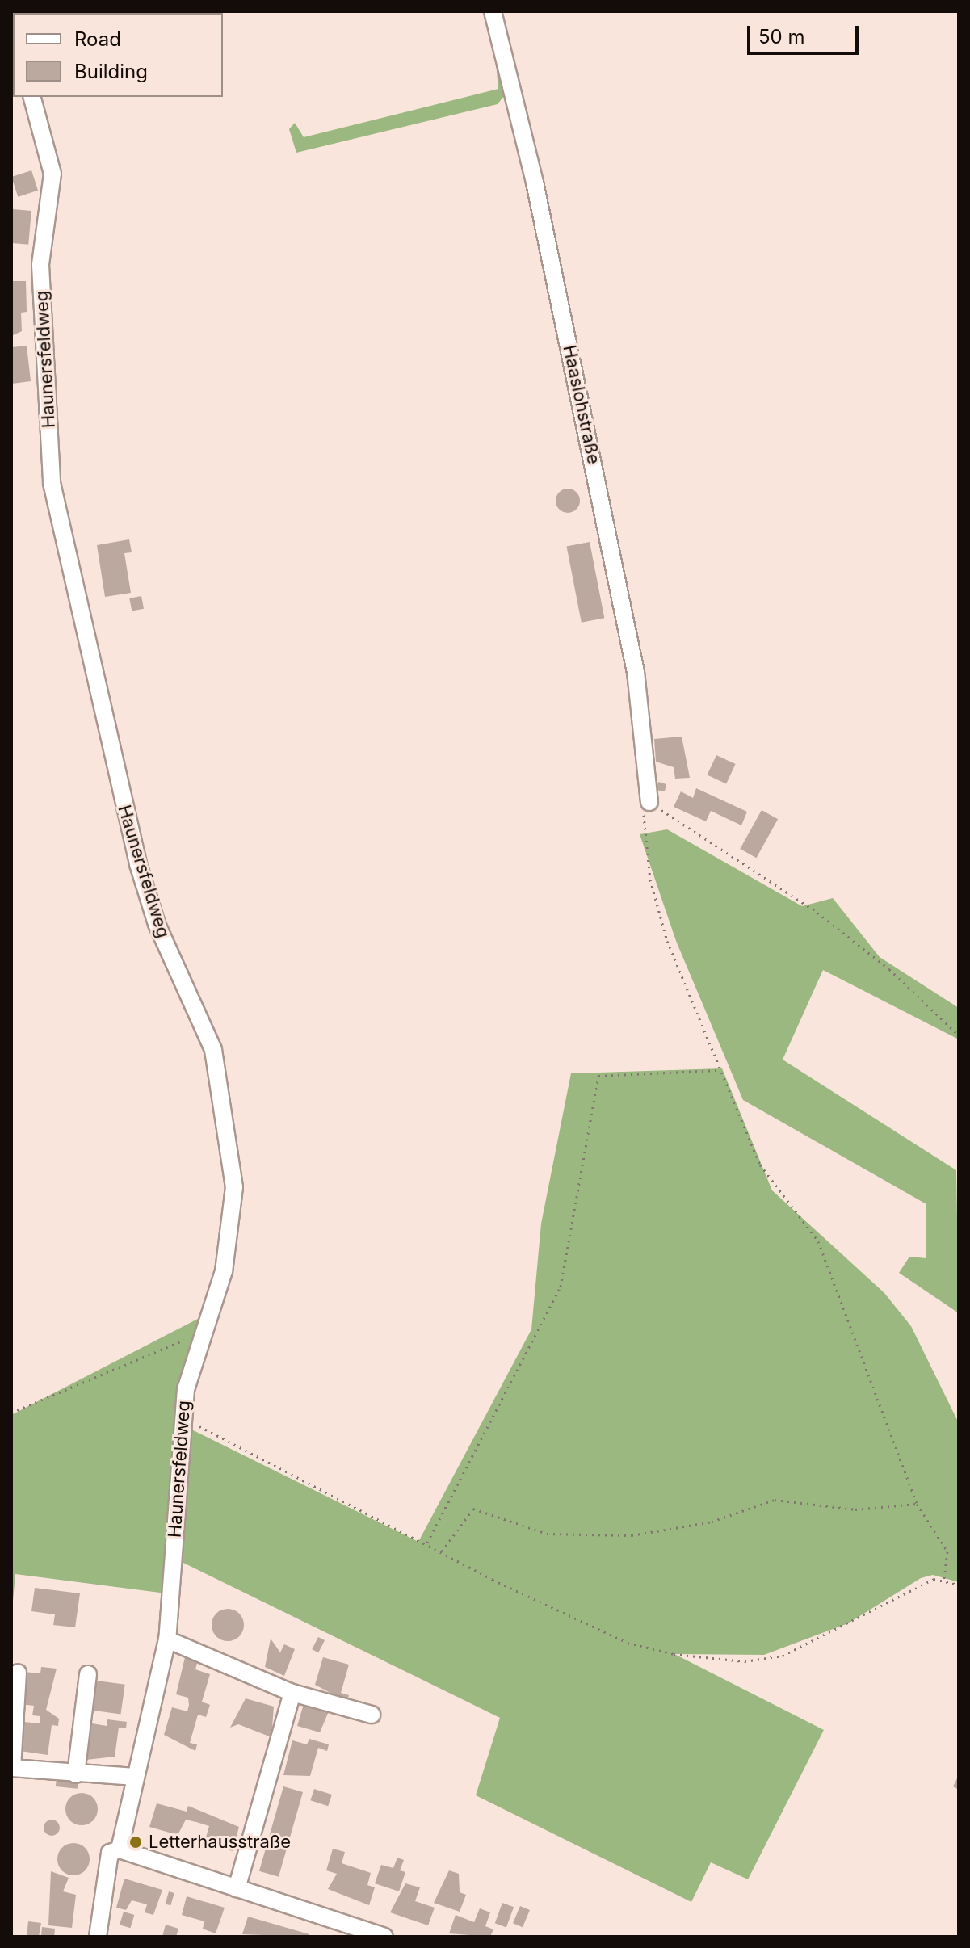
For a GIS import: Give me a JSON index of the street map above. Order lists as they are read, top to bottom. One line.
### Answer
{"streets":{"street":["Haunersfeldweg","Haaslohstraße"]},"places":["Letterhausstraße"],"legend":["Road","Building"],"scale_bar":"50 m"}
